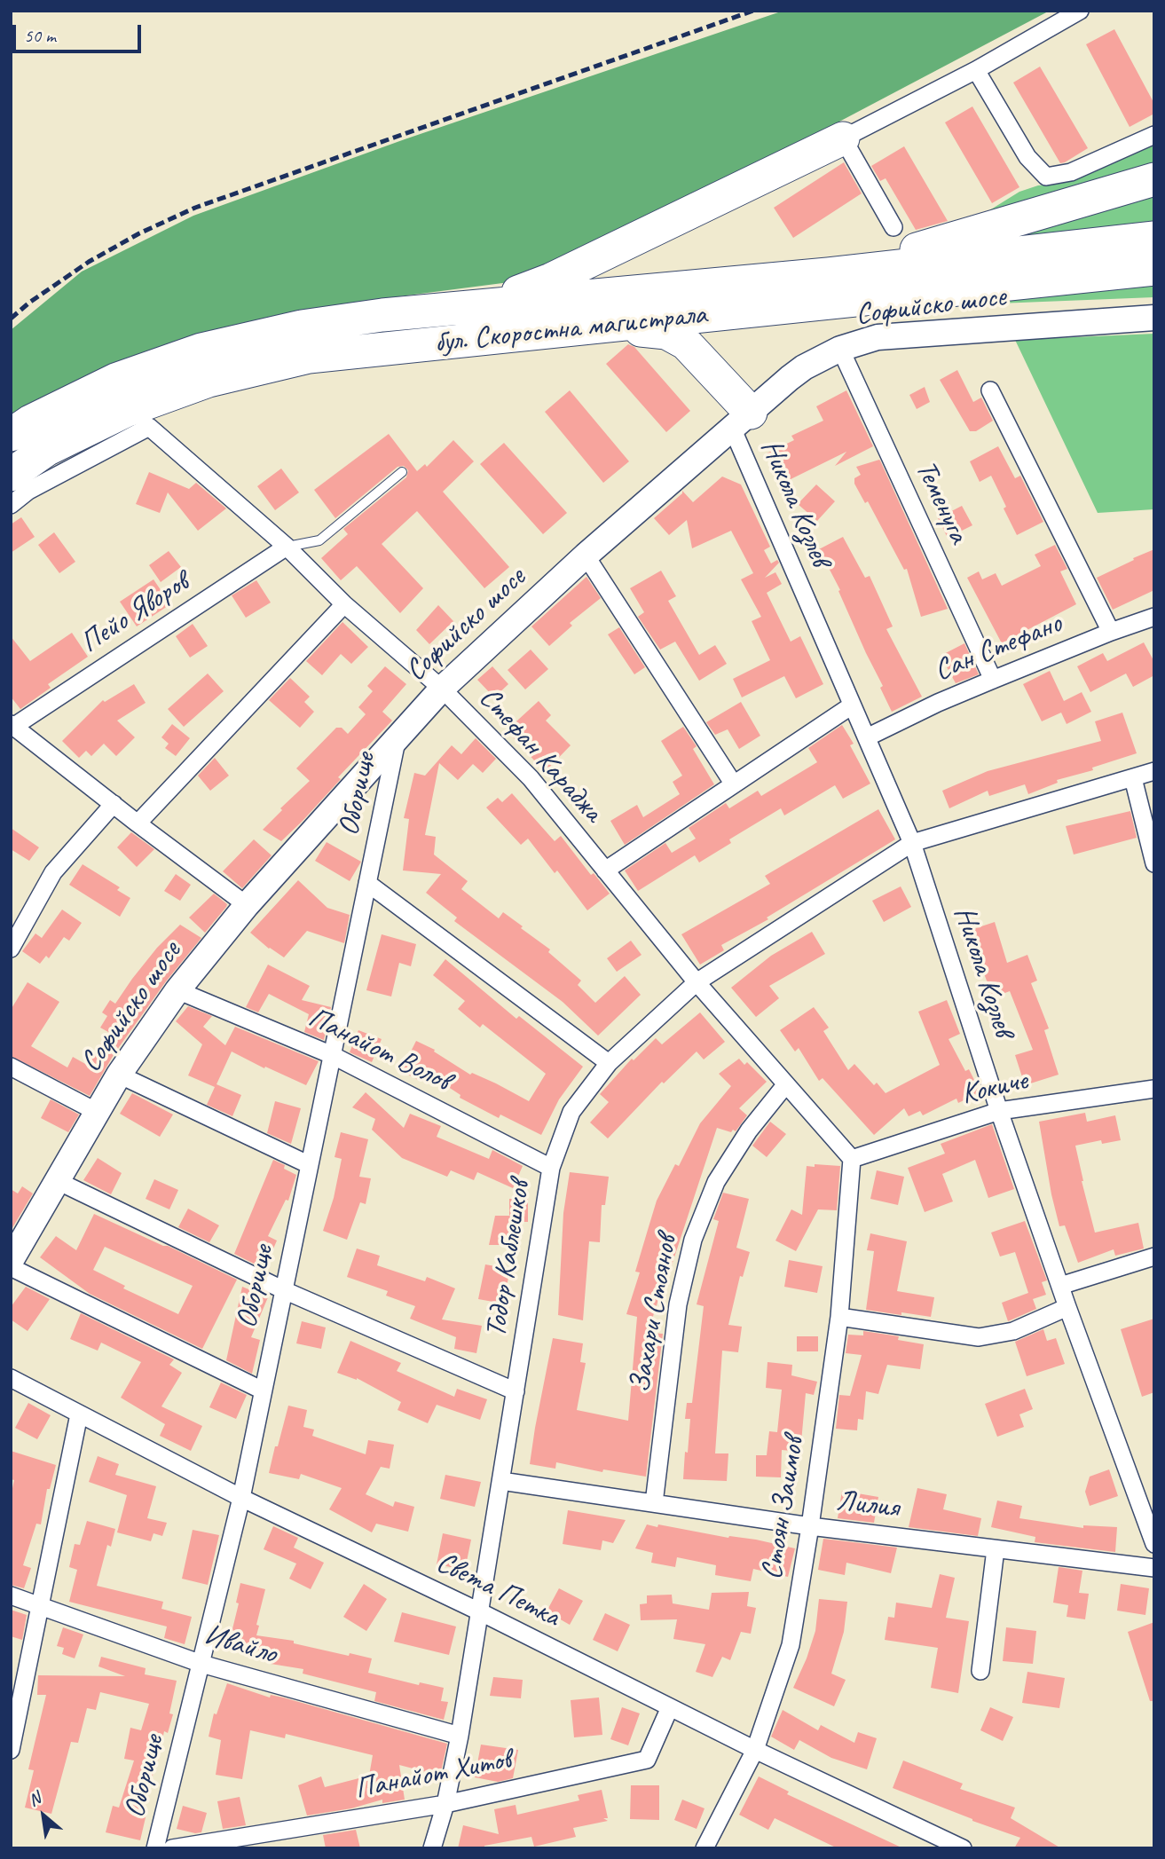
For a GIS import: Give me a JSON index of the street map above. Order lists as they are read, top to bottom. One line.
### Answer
{"streets":{"highway":["бул. Скоростна магистрала"],"main road":["Софийско шосе"],"street":["Теменуга","Никола Козлев","Пейо Яворов","Сан Стефано","Стефан Караджа","Оборище","Панайот Волов","Кокиче","Тодор Каблешков","Захари Стоянов","Лилия","Стоян Заимов","Света Петка","Ивайло","Панайот Хитов"]},"crossings":[["Софийско шосе","Теменуга"],["Софийско шосе","Никола Козлев"],["Софийско шосе","Стефан Караджа"],["Софийско шосе","Оборище"],["Софийско шосе","Панайот Волов"],["Теменуга","Сан Стефано"],["Никола Козлев","Сан Стефано"],["Никола Козлев","Кокиче"],["Никола Козлев","Тодор Каблешков"],["Пейо Яворов","Стефан Караджа"],["Стефан Караджа","Кокиче"],["Стефан Караджа","Тодор Каблешков"],["Стефан Караджа","Захари Стоянов"],["Стефан Караджа","Стоян Заимов"],["Оборище","Панайот Волов"],["Оборище","Света Петка"],["Оборище","Ивайло"],["Панайот Волов","Тодор Каблешков"],["Кокиче","Стоян Заимов"],["Тодор Каблешков","Лилия"],["Тодор Каблешков","Света Петка"],["Тодор Каблешков","Ивайло"],["Тодор Каблешков","Панайот Хитов"],["Захари Стоянов","Лилия"],["Лилия","Стоян Заимов"],["Стоян Заимов","Света Петка"],["Света Петка","Панайот Хитов"]],"scale_bar":"50 m","north":"top left"}
